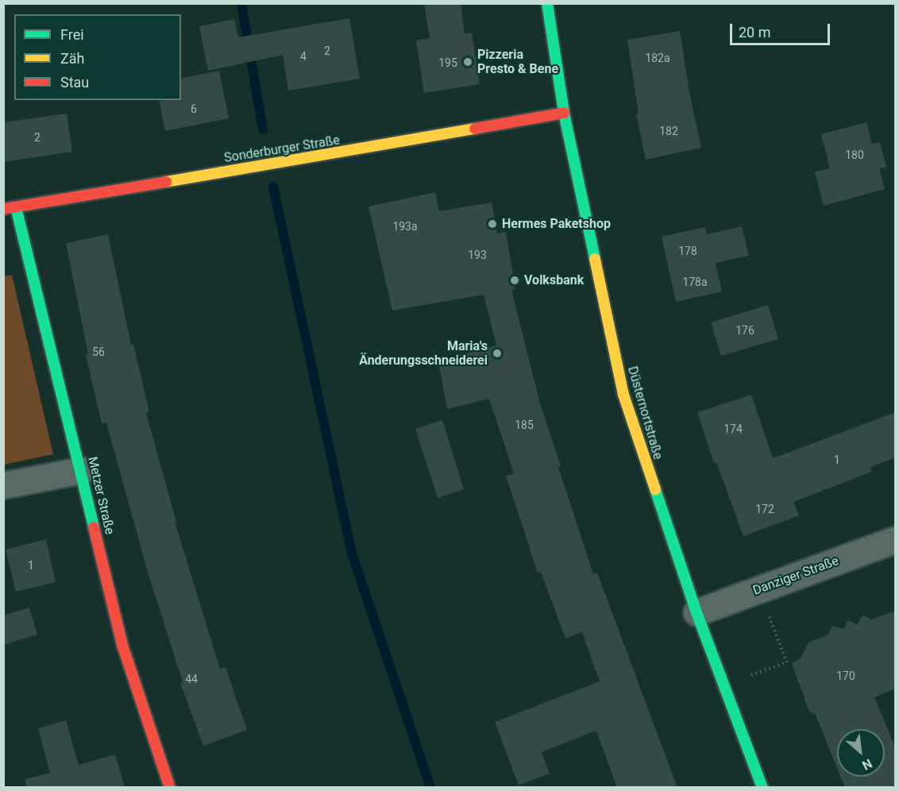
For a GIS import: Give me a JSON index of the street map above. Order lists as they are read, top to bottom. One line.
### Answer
{"streets":{"street":["Sonderburger Straße","Düsternortstraße","Metzer Straße","Danziger Straße"]},"crossings":[["Sonderburger Straße","Düsternortstraße"],["Sonderburger Straße","Metzer Straße"],["Düsternortstraße","Danziger Straße"]],"places":["Pizzeria Presto & Bene","Hermes Paketshop","Volksbank","Maria's Änderungsschneiderei"],"house_numbers":["2","4","182a","195","6","182","2","180","193a","178","193","178a","176","56","185","174","1","172","1","170","44"],"legend":["Frei","Zäh","Stau"],"scale_bar":"20 m","north":"bottom right"}
